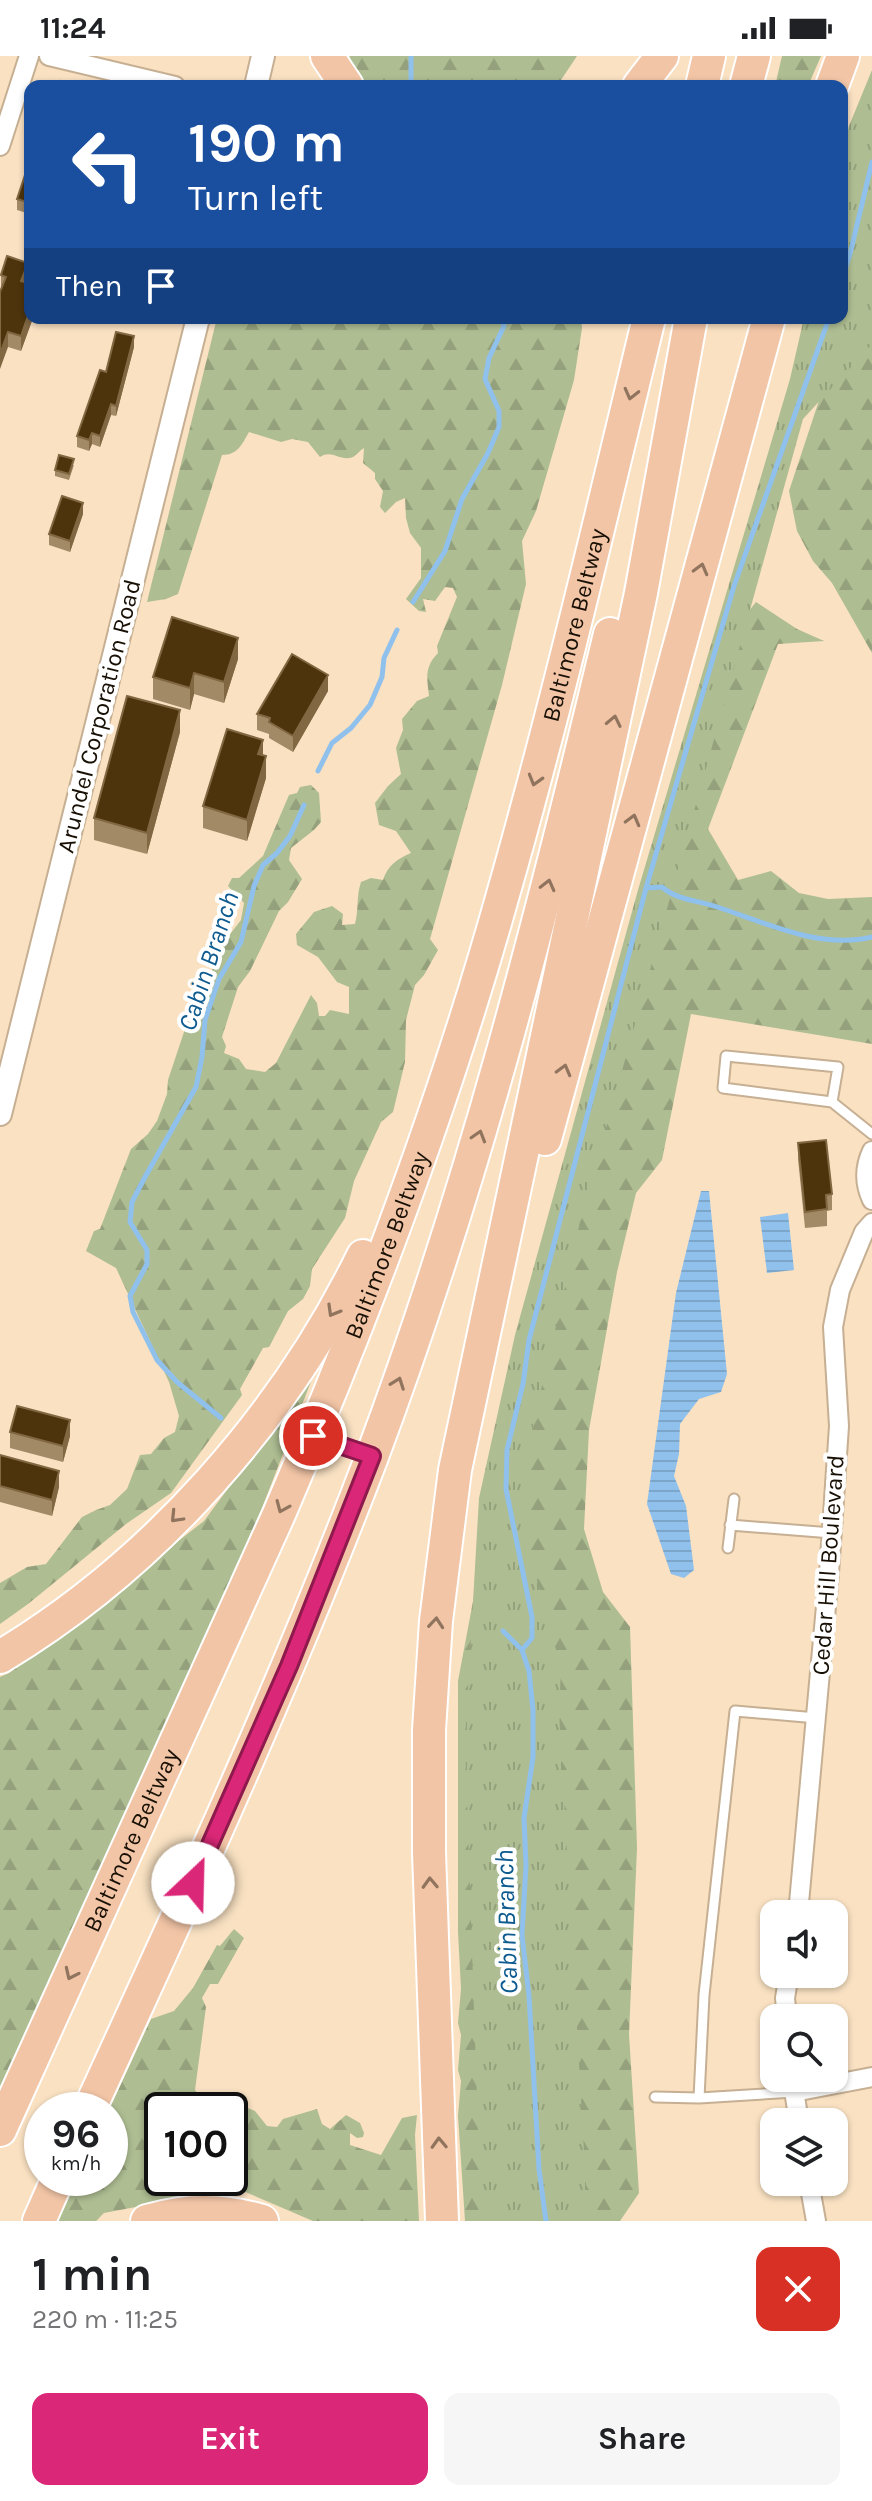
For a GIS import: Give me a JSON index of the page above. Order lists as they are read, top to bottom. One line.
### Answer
{"streets":{"highway":["Baltimore Beltway"],"street":["Arundel Corporation Road","Cedar Hill Boulevard"]},"water":["Cabin Branch"],"page":{"status":"11:24","turn":["190 m","Turn left"],"then":"Then","speed":"96 km/h","limit":"100","heading":["1 min","220 m · 11:25"],"buttons":["Exit","Share"]}}
